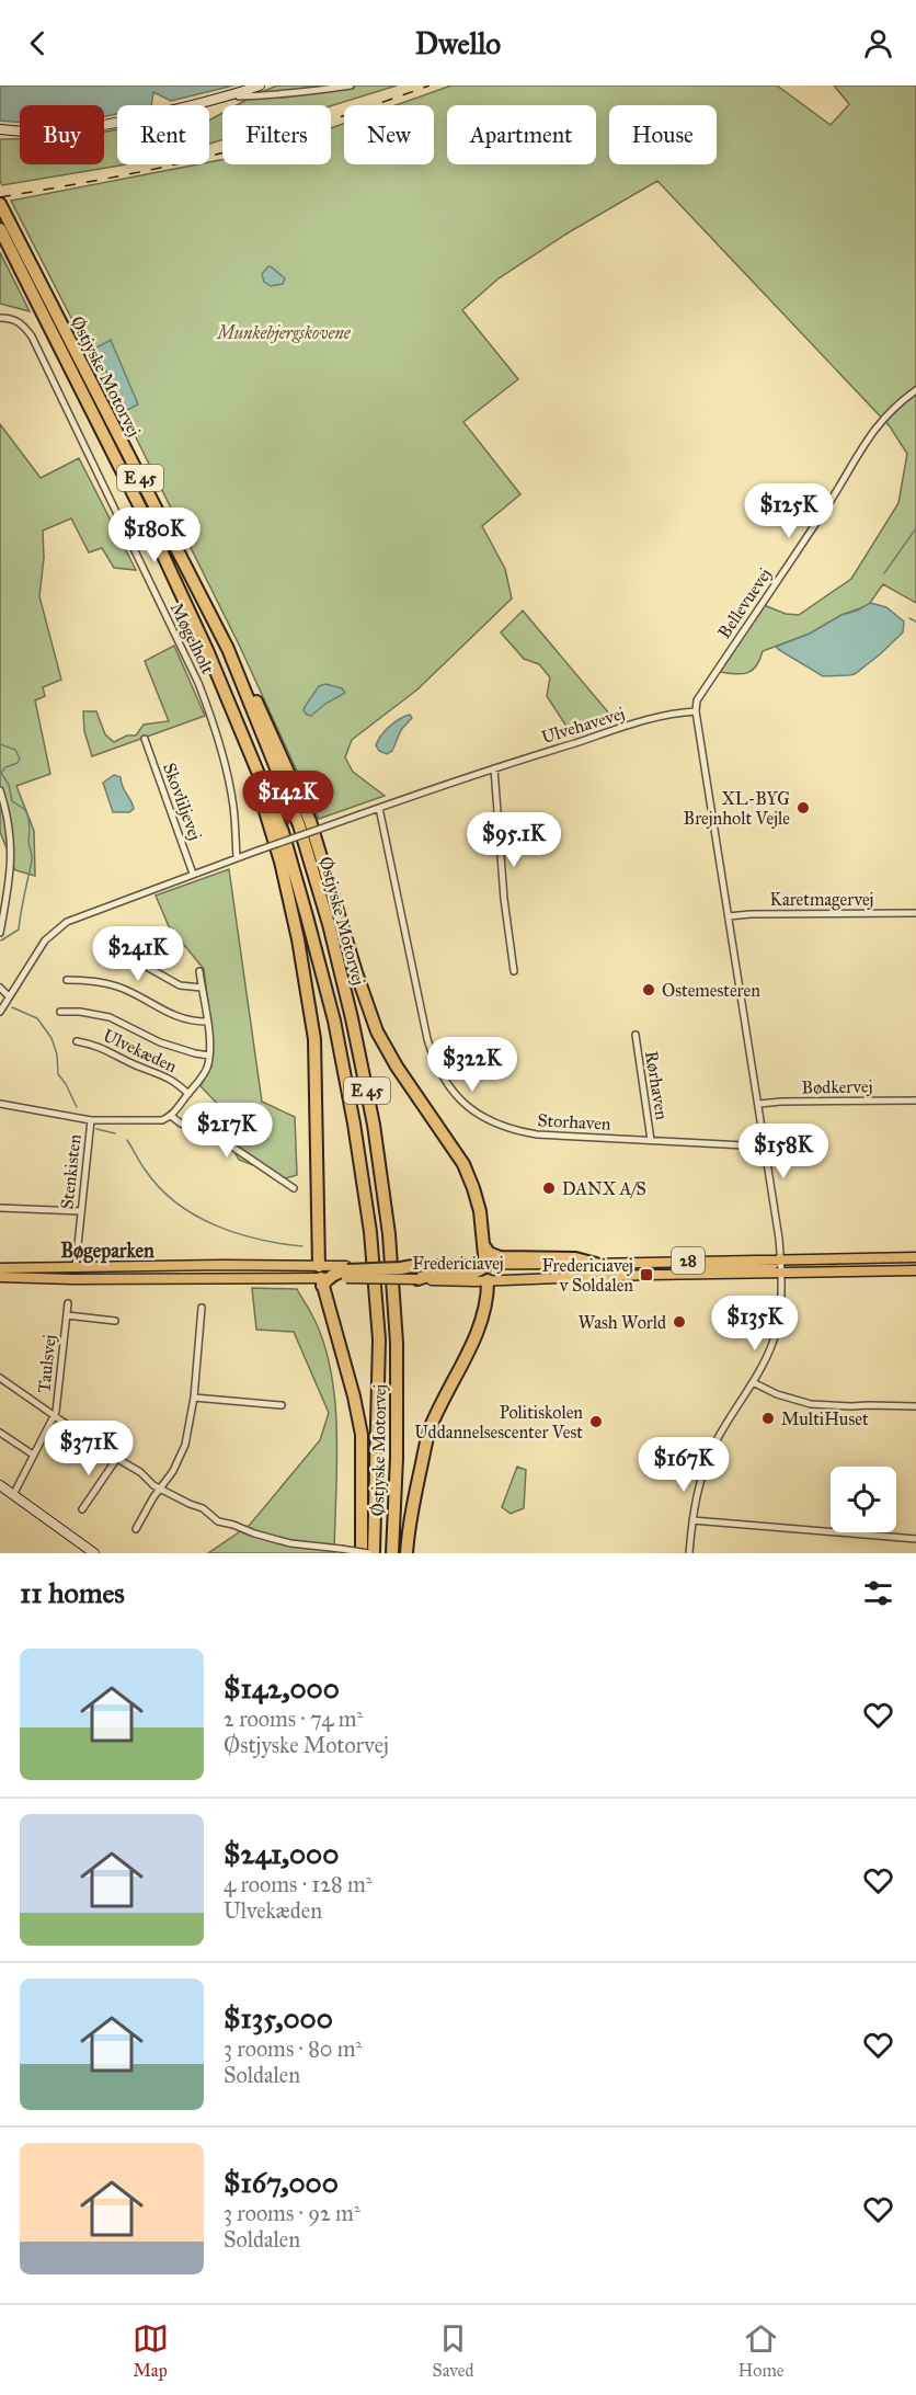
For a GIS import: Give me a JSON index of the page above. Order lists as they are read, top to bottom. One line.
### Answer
{"streets":{"highway":["Østjyske Motorvej","E 45"],"main road":["28","Fredericiavej"],"street":["Bellevuevej","Møgelholt","Ulvehavevej","Skovliljevej","Karetmagervej","Ulvekæden","Rørhaven","Bødkervej","Storhaven","Stenkisten","Taulsvej"]},"crossings":[["Bellevuevej","Ulvehavevej"],["Møgelholt","Ulvehavevej"],["Ulvehavevej","Skovliljevej"],["Ulvehavevej","Storhaven"],["Rørhaven","Storhaven"]],"districts":["Bøgeparken"],"parks":["Munkebjergskovene"],"places":{"other":["XL-BYG Brejnholt Vejle","Ostemesteren","DANX A/S","Wash World","MultiHuset","Politiskolen Uddannelsescenter Vest"],"transit":["Fredericiavej v Soldalen"]},"page":{"header":"Dwello","chip":["Buy","Rent","Filters","New","Apartment","House"],"price":["$125K","$180K","$142K","$95.1K","$241K","$322K","$217K","$158K","$135K","$371K","$167K"],"heading":"11 homes","list":[{"name":"$142,000","note":"2 rooms · 74 m² · Østjyske Motorvej"},{"name":"$241,000","note":"4 rooms · 128 m² · Ulvekæden"},{"name":"$135,000","note":"3 rooms · 80 m² · Soldalen"},{"name":"$167,000","note":"3 rooms · 92 m² · Soldalen"}],"tabs":["Map","Saved","Home"]}}
